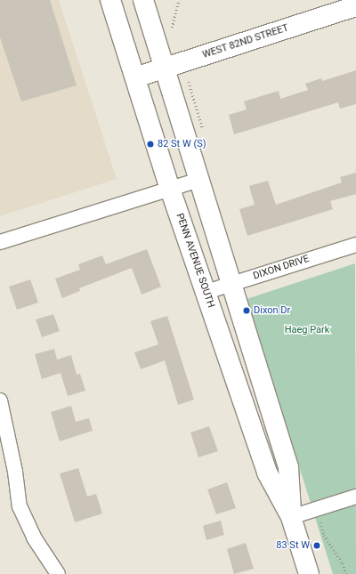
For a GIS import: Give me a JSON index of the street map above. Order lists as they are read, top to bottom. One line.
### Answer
{"streets":{"main road":["WEST 82ND STREET","PENN AVENUE SOUTH"],"street":["DIXON DRIVE"]},"crossings":[["WEST 82ND STREET","PENN AVENUE SOUTH"],["PENN AVENUE SOUTH","DIXON DRIVE"]],"parks":["Haeg Park"],"places":["82 St W (S)","Dixon Dr","83 St W"]}
